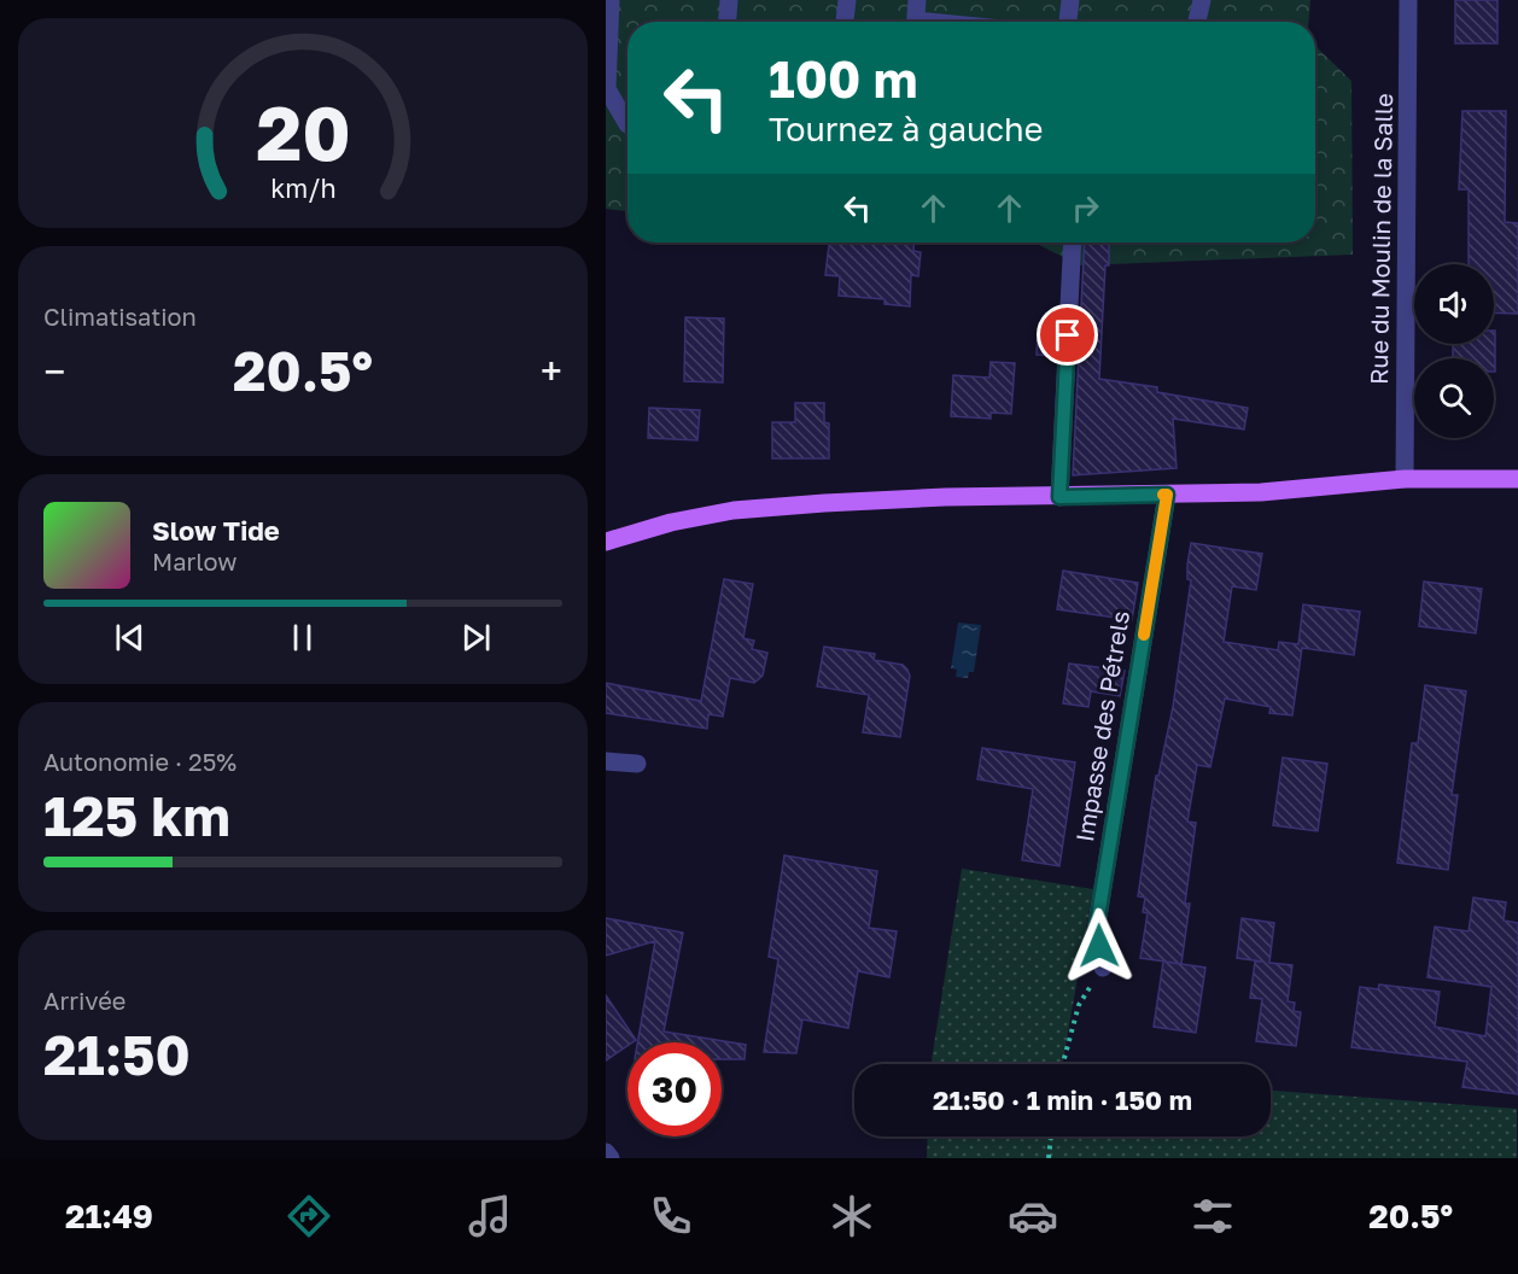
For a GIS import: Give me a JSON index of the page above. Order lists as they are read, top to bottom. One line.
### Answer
{"streets":{"street":["Rue du Moulin de la Salle","Impasse des Pétrels"]},"page":{"turn":["100 m","Tournez à gauche"],"tile":["Climatisation",["Autonomie · 25%","125 km"],["Arrivée","21:50"]],"heat":["−","20.5°","+"],"song":["Slow Tide","Marlow"],"limit":"30","trip":"21:50 · 1 min · 150 m","tabs":["21:49","20.5°"],"gauge":["20","km/h"]}}
